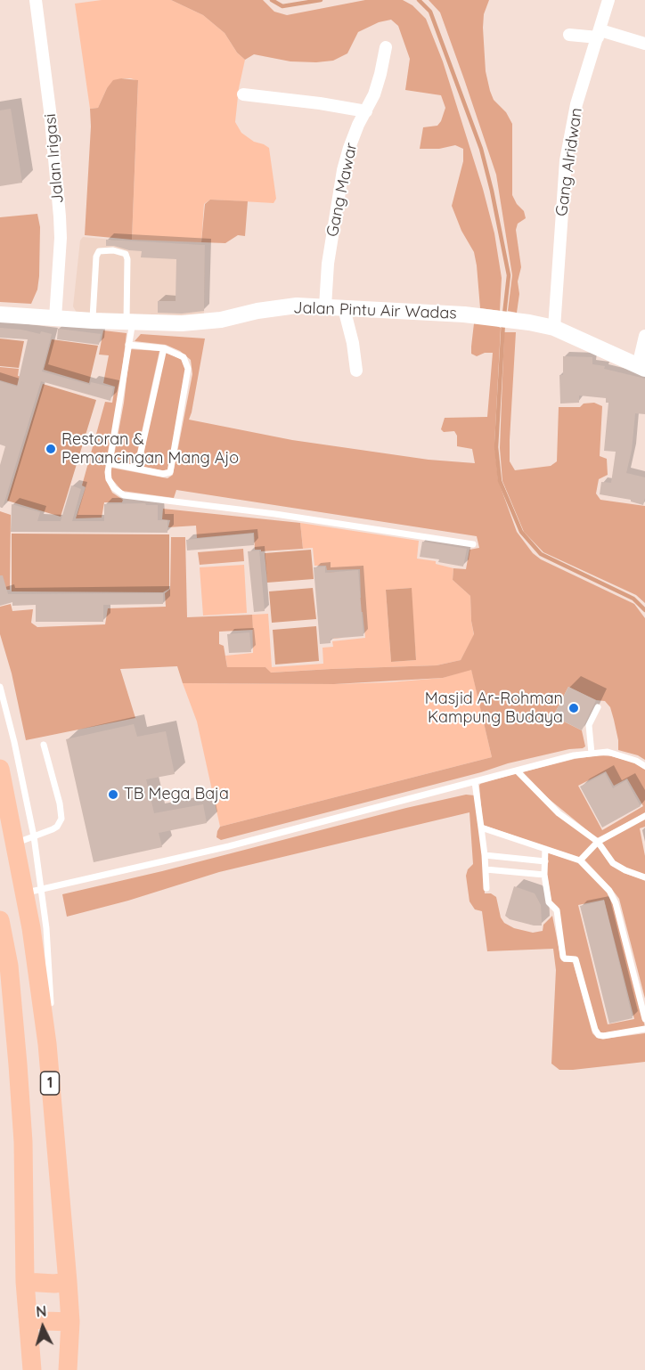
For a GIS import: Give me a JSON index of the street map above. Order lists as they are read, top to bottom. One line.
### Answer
{"streets":{"main road":["Jalan Pintu Air Wadas","1"],"street":["Jalan Irigasi","Gang Alridwan","Gang Mawar"]},"crossings":[["Jalan Irigasi","Jalan Pintu Air Wadas"],["Gang Alridwan","Jalan Pintu Air Wadas"],["Gang Mawar","Jalan Pintu Air Wadas"]],"places":["Restoran & Pemancingan Mang Ajo","Masjid Ar-Rohman Kampung Budaya","TB Mega Baja"],"north":"top"}
